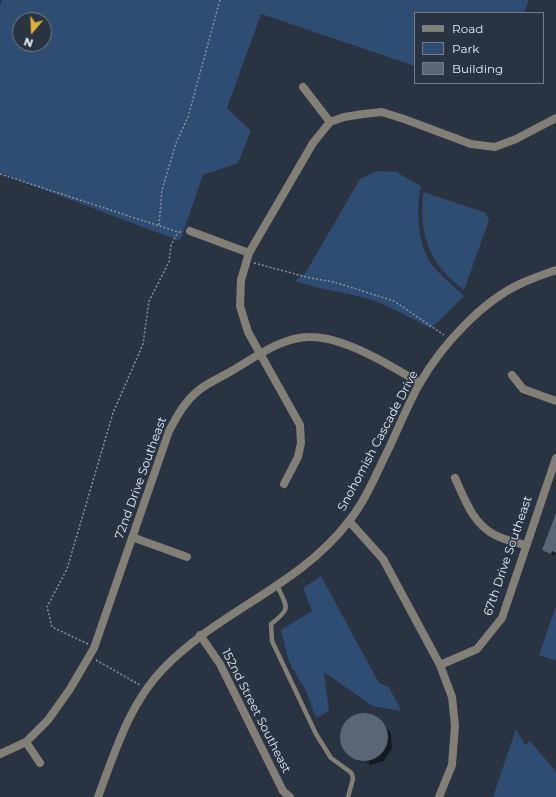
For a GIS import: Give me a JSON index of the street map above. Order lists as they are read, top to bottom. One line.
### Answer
{"streets":{"street":["Snohomish Cascade Drive","72nd Drive Southeast","67th Drive Southeast","152nd Street Southeast"]},"crossings":[["Snohomish Cascade Drive","72nd Drive Southeast"],["Snohomish Cascade Drive","152nd Street Southeast"]],"legend":["Road","Park","Building"],"north":"bottom"}
